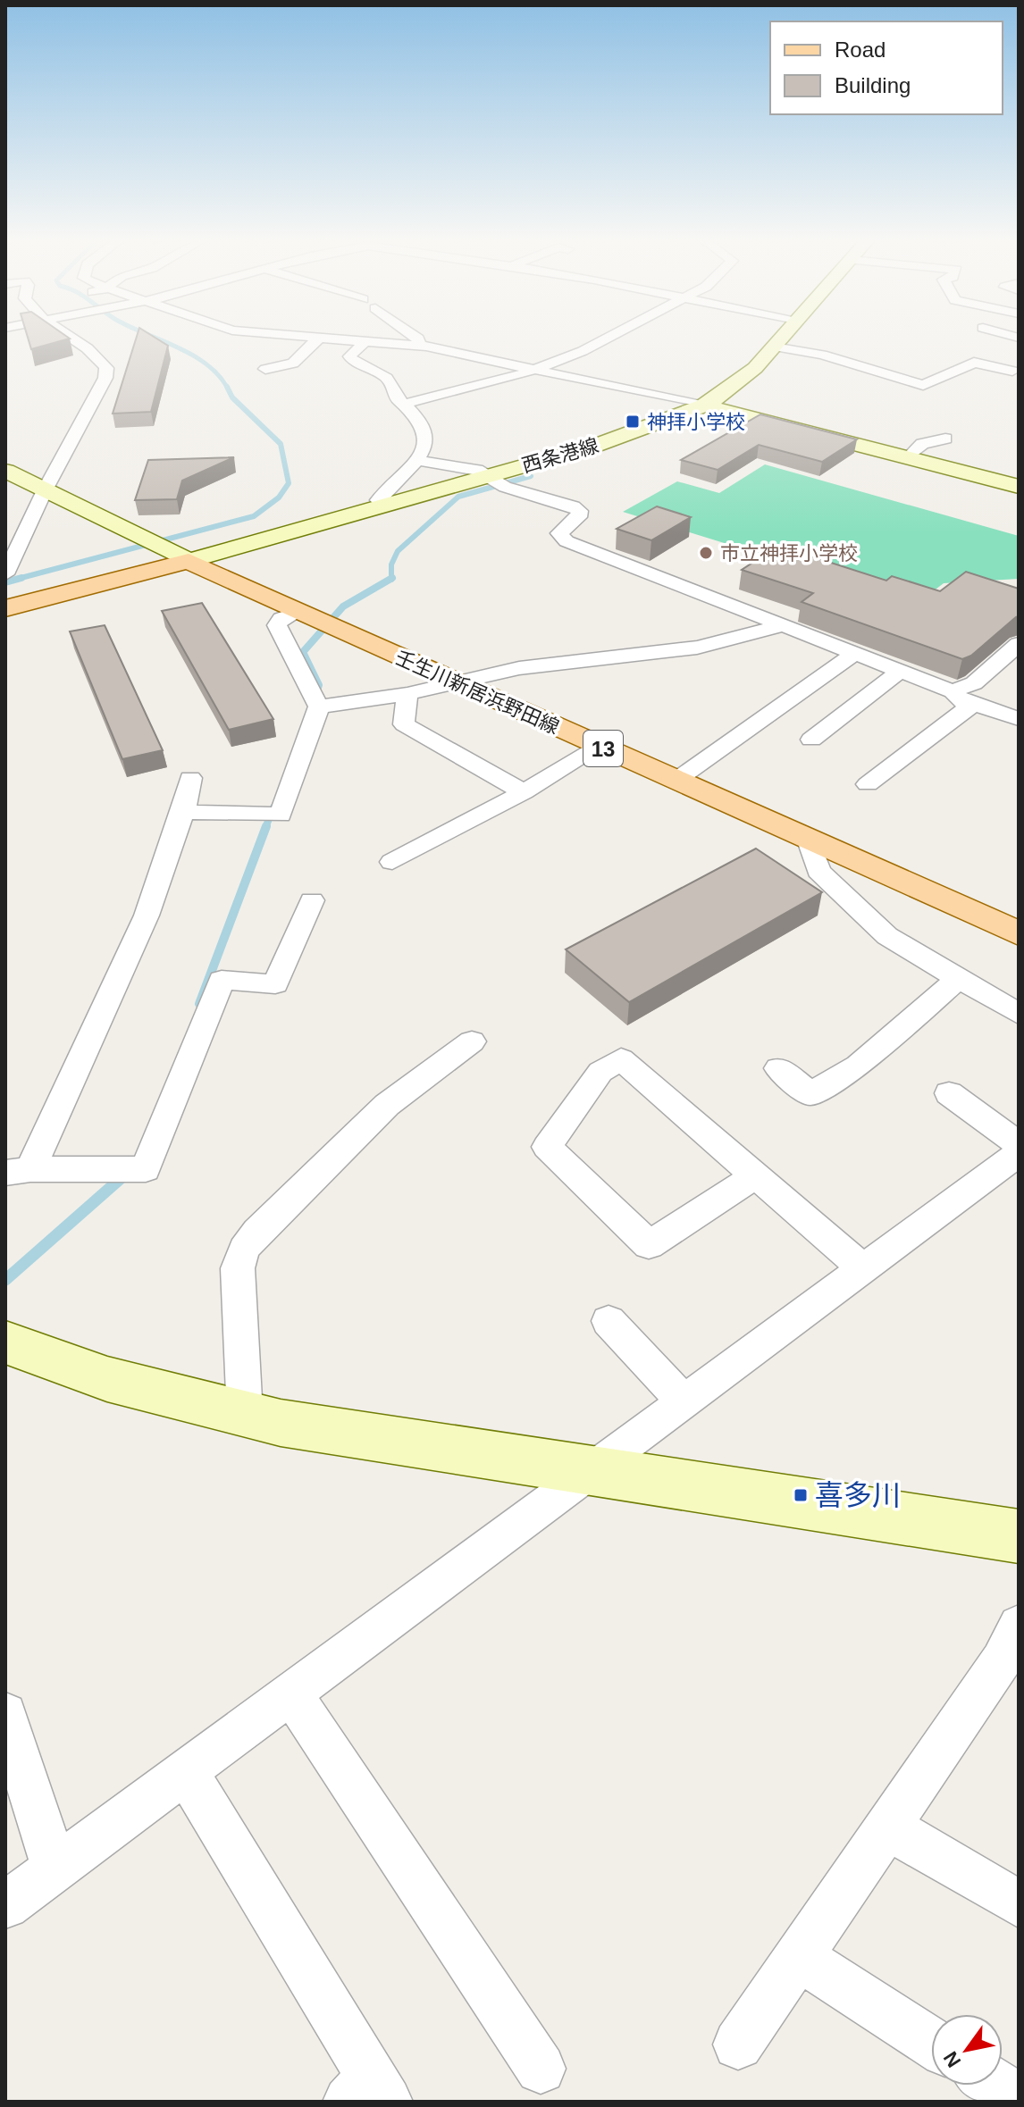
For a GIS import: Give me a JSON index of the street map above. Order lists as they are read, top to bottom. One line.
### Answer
{"streets":{"main road":["西条港線","壬生川新居浜野田線","13"]},"crossings":[["西条港線","壬生川新居浜野田線"]],"places":{"transit":["神拝小学校","喜多川"],"other":["市立神拝小学校"]},"legend":["Road","Building"],"north":"bottom left"}
